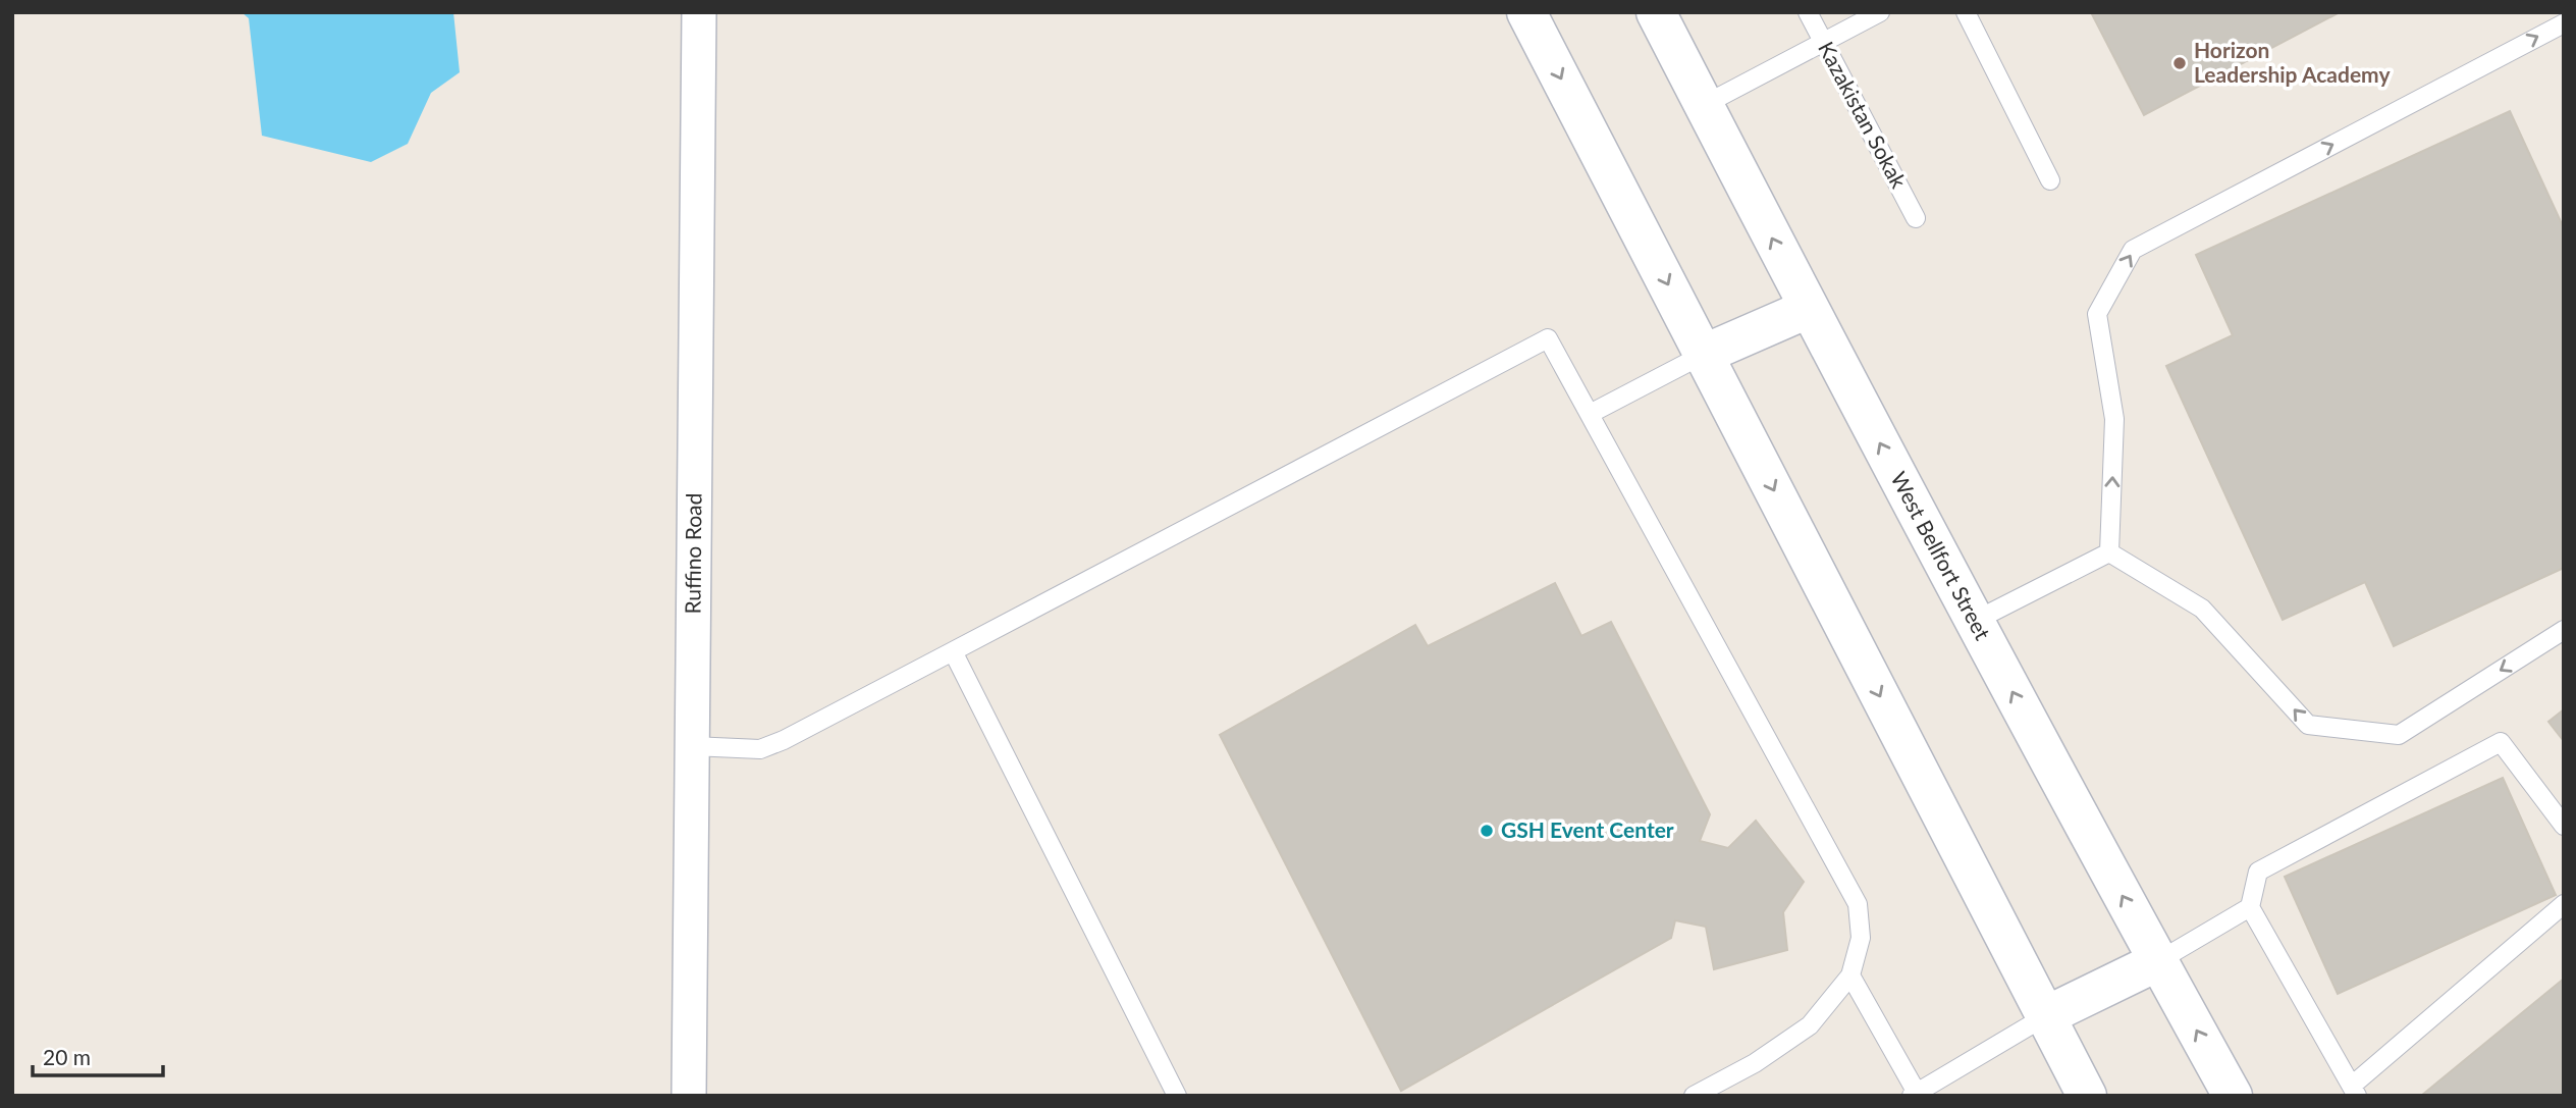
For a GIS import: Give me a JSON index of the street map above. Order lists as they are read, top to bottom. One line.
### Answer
{"streets":{"main road":["West Bellfort Street"],"street":["Ruffino Road"],"lane":["Kazakistan Sokak"]},"places":["Horizon Leadership Academy","GSH Event Center"],"scale_bar":"20 m"}
